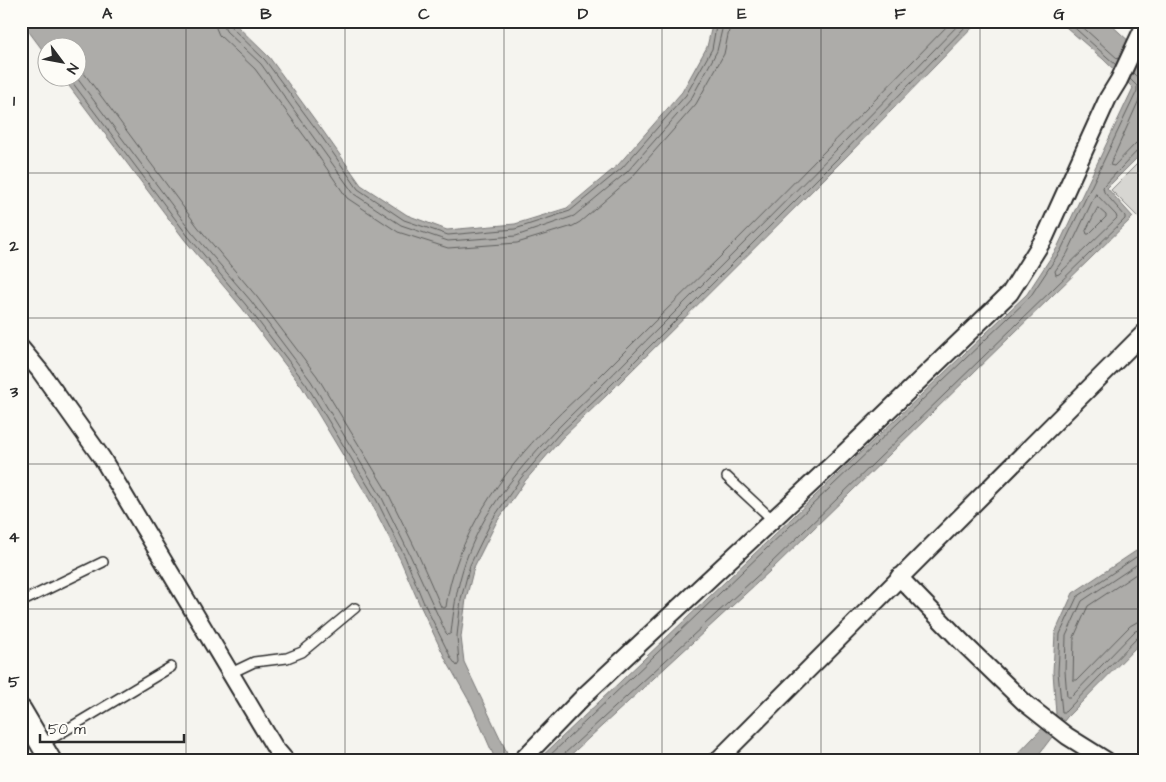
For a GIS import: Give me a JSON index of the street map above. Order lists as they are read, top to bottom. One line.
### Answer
{"scale_bar":"50 m","north":"bottom right","grid":{"columns":["A","B","C","D","E","F","G"],"rows":["1","2","3","4","5"]}}
